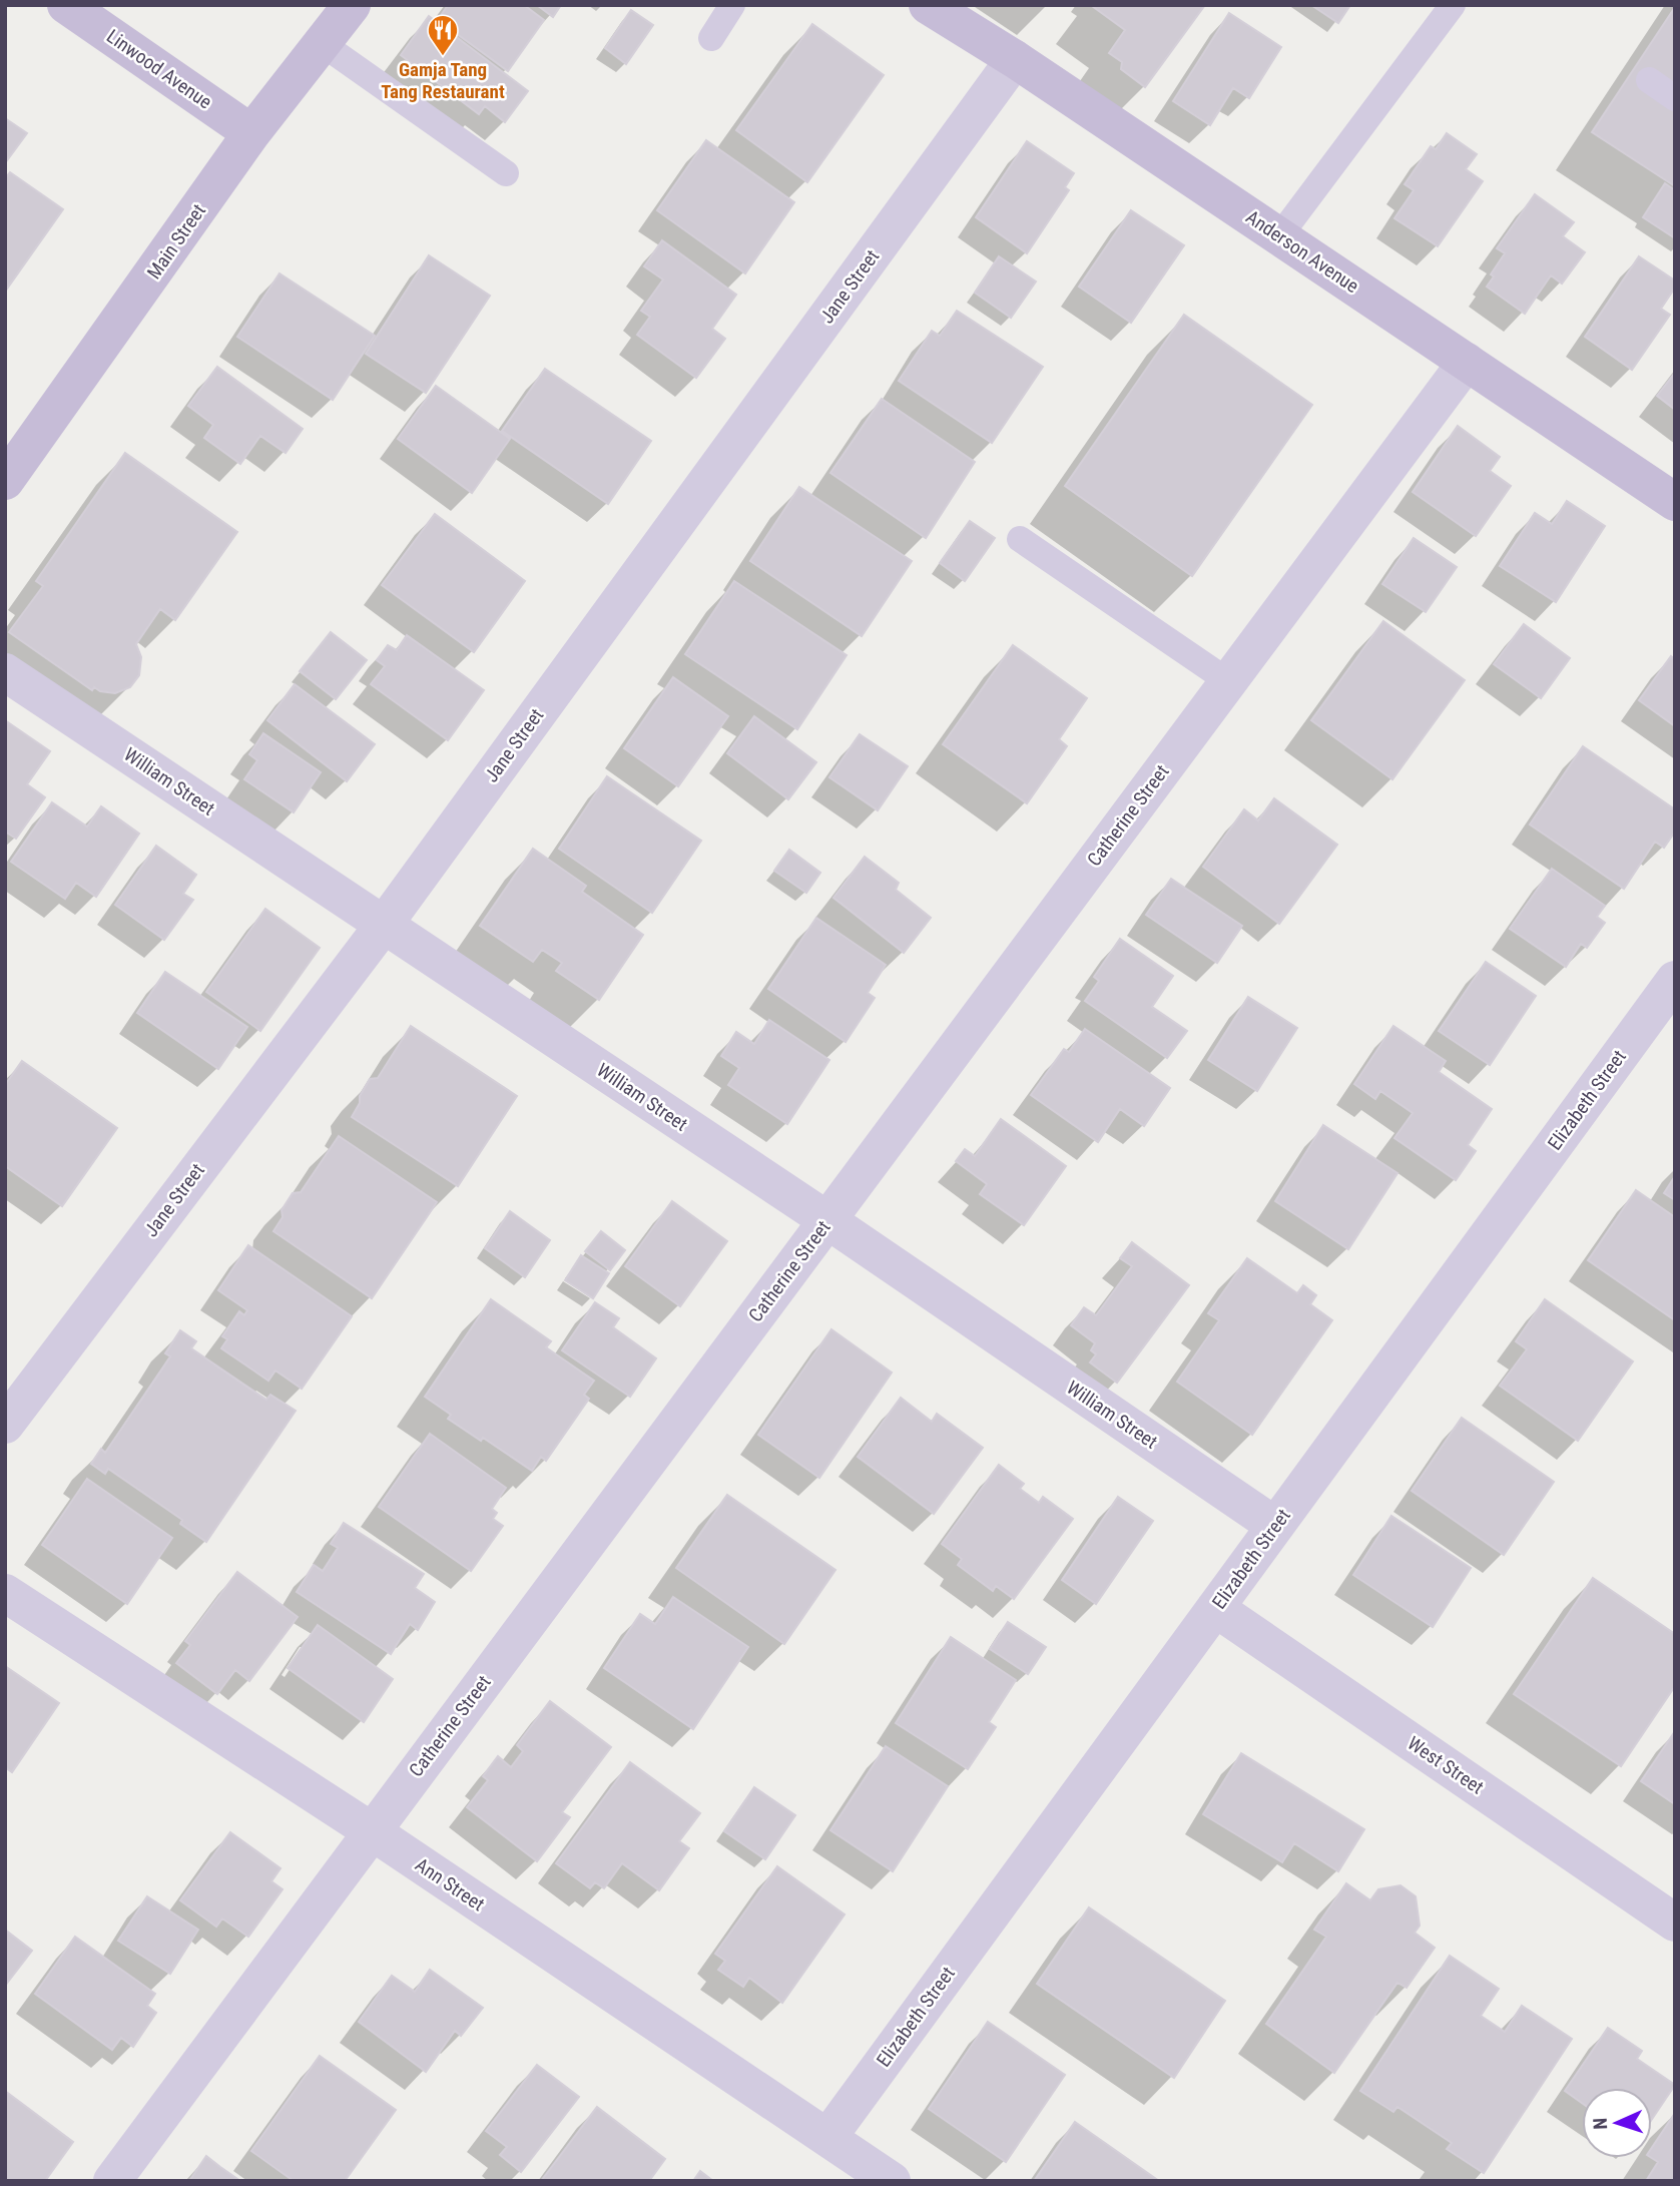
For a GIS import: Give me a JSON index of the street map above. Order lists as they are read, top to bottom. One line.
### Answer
{"streets":{"main road":["Linwood Avenue","Main Street","Anderson Avenue"],"street":["Jane Street","William Street","Catherine Street","Elizabeth Street","West Street","Ann Street"]},"crossings":[["Linwood Avenue","Main Street"],["Anderson Avenue","Jane Street"],["Anderson Avenue","Catherine Street"],["Jane Street","William Street"],["William Street","Catherine Street"],["William Street","Elizabeth Street"],["Catherine Street","Ann Street"],["Elizabeth Street","West Street"],["Elizabeth Street","Ann Street"]],"places":{"restaurant":["Gamja Tang Tang Restaurant"]},"north":"left"}
